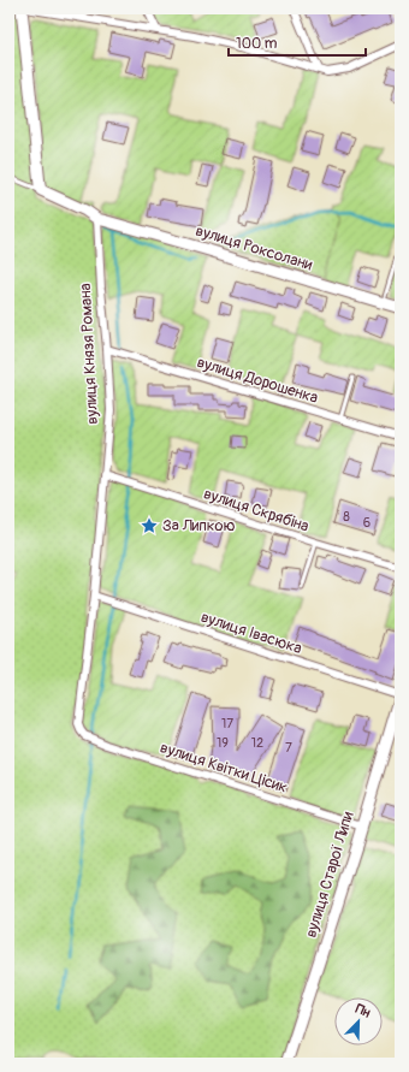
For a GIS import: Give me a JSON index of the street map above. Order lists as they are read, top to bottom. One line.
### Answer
{"streets":{"street":["вулиця Роксолани","вулиця Князя Романа","вулиця Дорошенка","вулиця Скрябіна","вулиця Івасюка","вулиця Квітки Цісик","вулиця Старої Липи"]},"crossings":[["вулиця Роксолани","вулиця Князя Романа"],["вулиця Князя Романа","вулиця Дорошенка"],["вулиця Князя Романа","вулиця Скрябіна"],["вулиця Князя Романа","вулиця Івасюка"],["вулиця Князя Романа","вулиця Квітки Цісик"],["вулиця Івасюка","вулиця Старої Липи"],["вулиця Квітки Цісик","вулиця Старої Липи"]],"places":{"place":["За Липкою"]},"house_numbers":["8","6","17","19","12","7"],"scale_bar":"100 m","north":"top right"}
